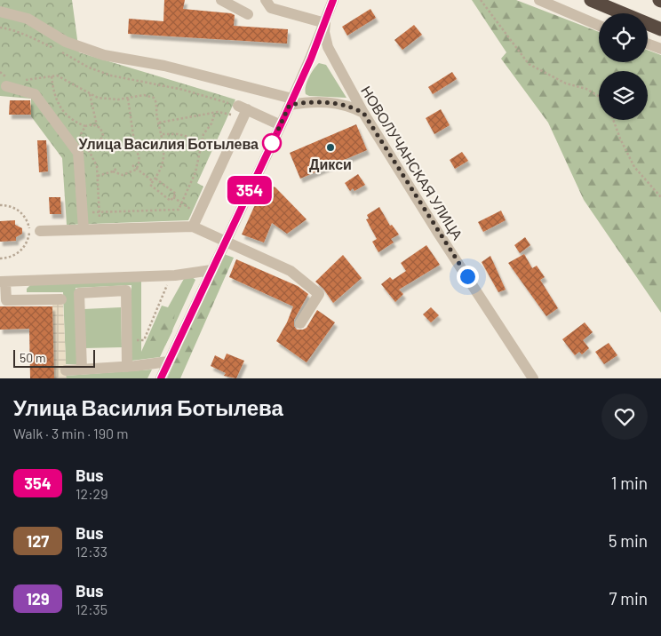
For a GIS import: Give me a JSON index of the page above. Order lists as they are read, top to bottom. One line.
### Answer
{"streets":{"street":["НОВОЛУЧАНСКАЯ УЛИЦА"]},"places":["Улица Василия Ботылева","Дикси"],"lines":["bus line 354"],"scale_bar":"50 m","page":{"on_map":"354","scale":"50 m","heading":["Улица Василия Ботылева","Walk · 3 min · 190 m"],"list":[{"mark":"354","name":"Bus","note":"12:29","value":"1 min"},{"mark":"127","name":"Bus","note":"12:33","value":"5 min"},{"mark":"129","name":"Bus","note":"12:35","value":"7 min"}]}}
